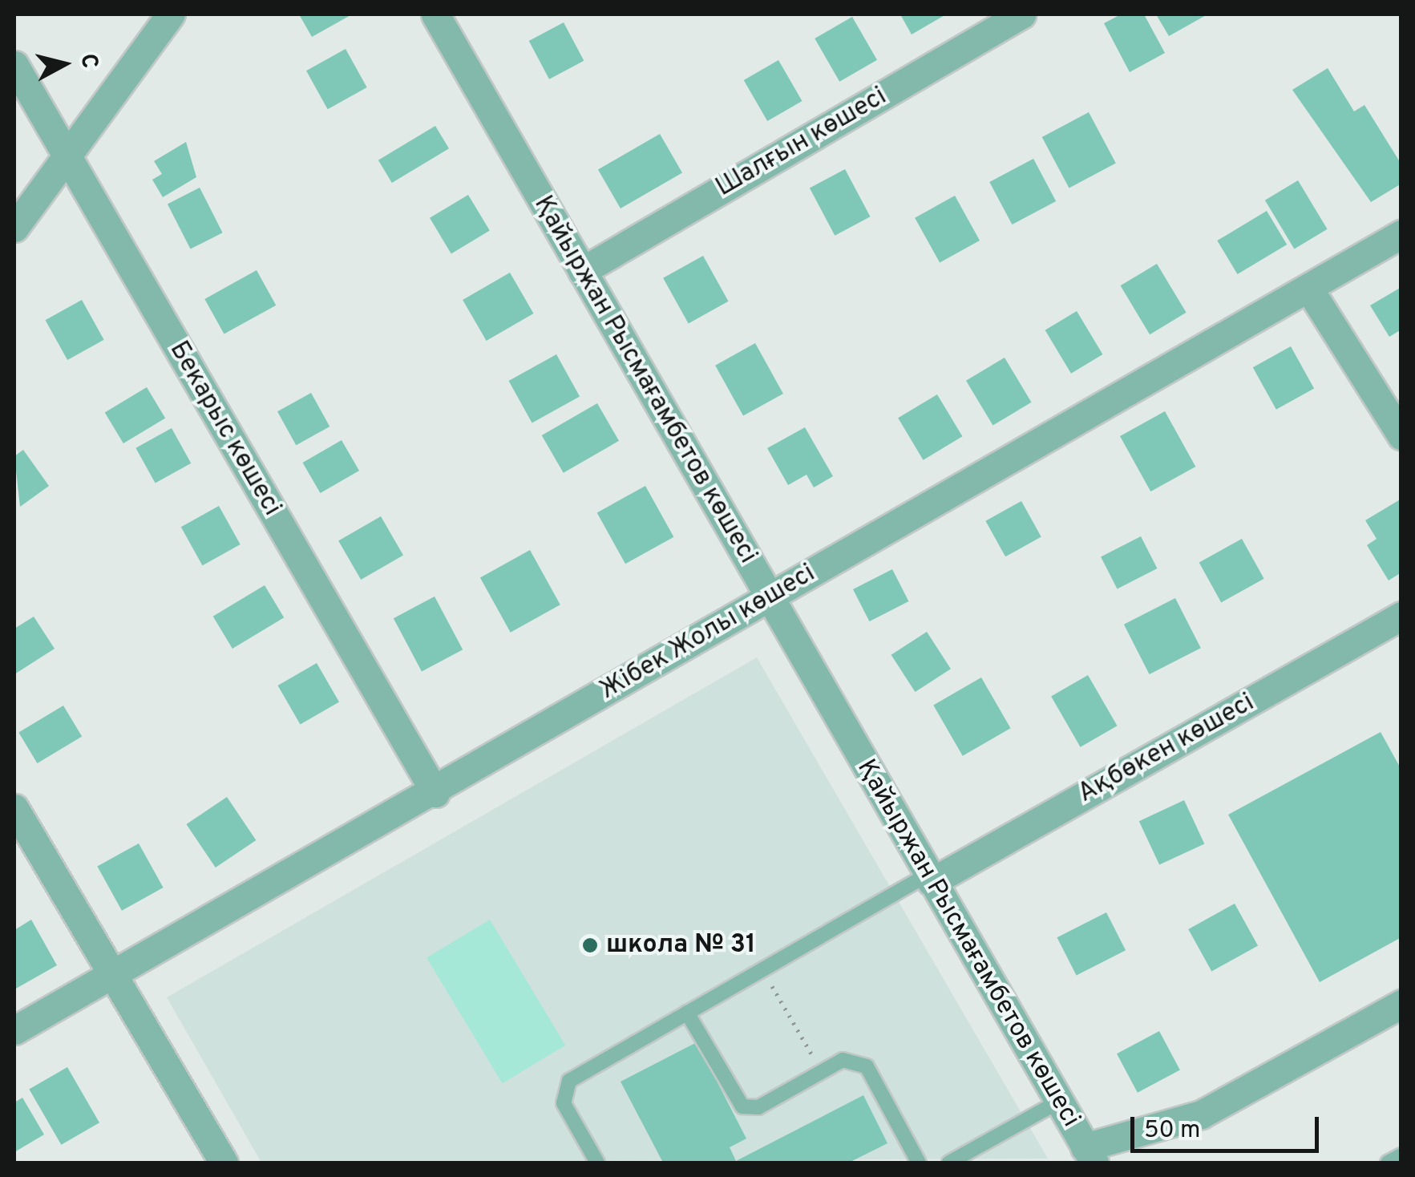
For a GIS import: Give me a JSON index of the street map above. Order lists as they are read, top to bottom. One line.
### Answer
{"streets":{"street":["Шалғын көшесі","Қайыржан Рысмағамбетов көшесі","Бекарыс көшесі","Жібек Жолы көшесі","Ақбөкен көшесі"]},"crossings":[["Шалғын көшесі","Қайыржан Рысмағамбетов көшесі"],["Қайыржан Рысмағамбетов көшесі","Жібек Жолы көшесі"],["Қайыржан Рысмағамбетов көшесі","Ақбөкен көшесі"],["Бекарыс көшесі","Жібек Жолы көшесі"]],"places":["школа № 31"],"scale_bar":"50 m","north":"right"}
